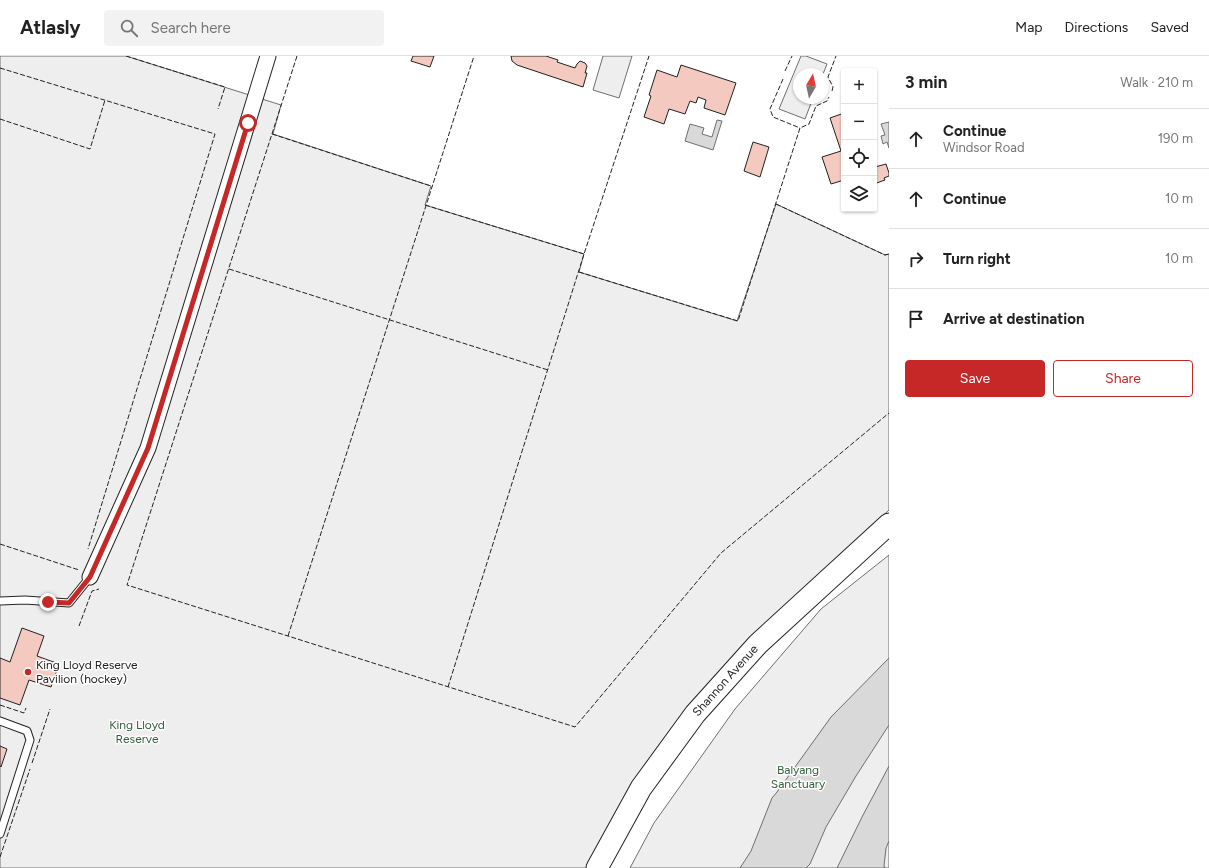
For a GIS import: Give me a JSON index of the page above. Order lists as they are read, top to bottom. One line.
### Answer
{"streets":{"main road":["Shannon Avenue"]},"parks":["King Lloyd Reserve","Balyang Sanctuary"],"places":["King Lloyd Reserve Pavilion (hockey)"],"north":"top","page":{"header":"Atlasly","search":"Search here","nav":["Map","Directions","Saved"],"heading":["3 min","Walk · 210 m"],"map_buttons":["+","−"],"list":[["Continue","Windsor Road","190 m"],["Continue","10 m"],["Turn right","10 m"],"Arrive at destination"],"buttons":["Save","Share"]}}
